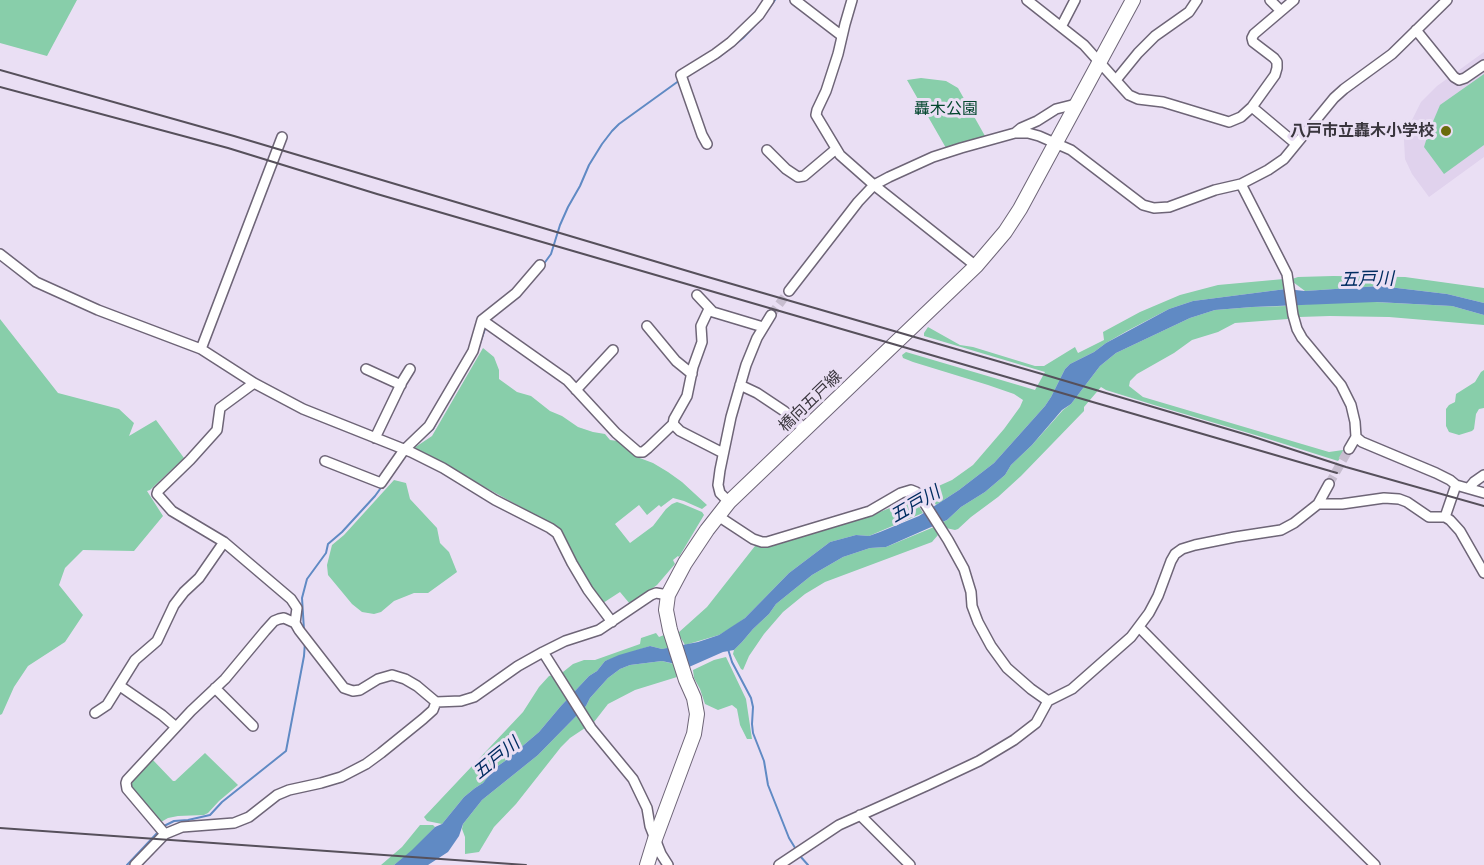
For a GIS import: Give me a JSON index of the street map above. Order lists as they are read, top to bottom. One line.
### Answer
{"streets":{"main road":["橋向五戸線"]},"water":["五戸川"],"parks":["轟木公園"],"places":["八戸市立轟木小学校"]}
